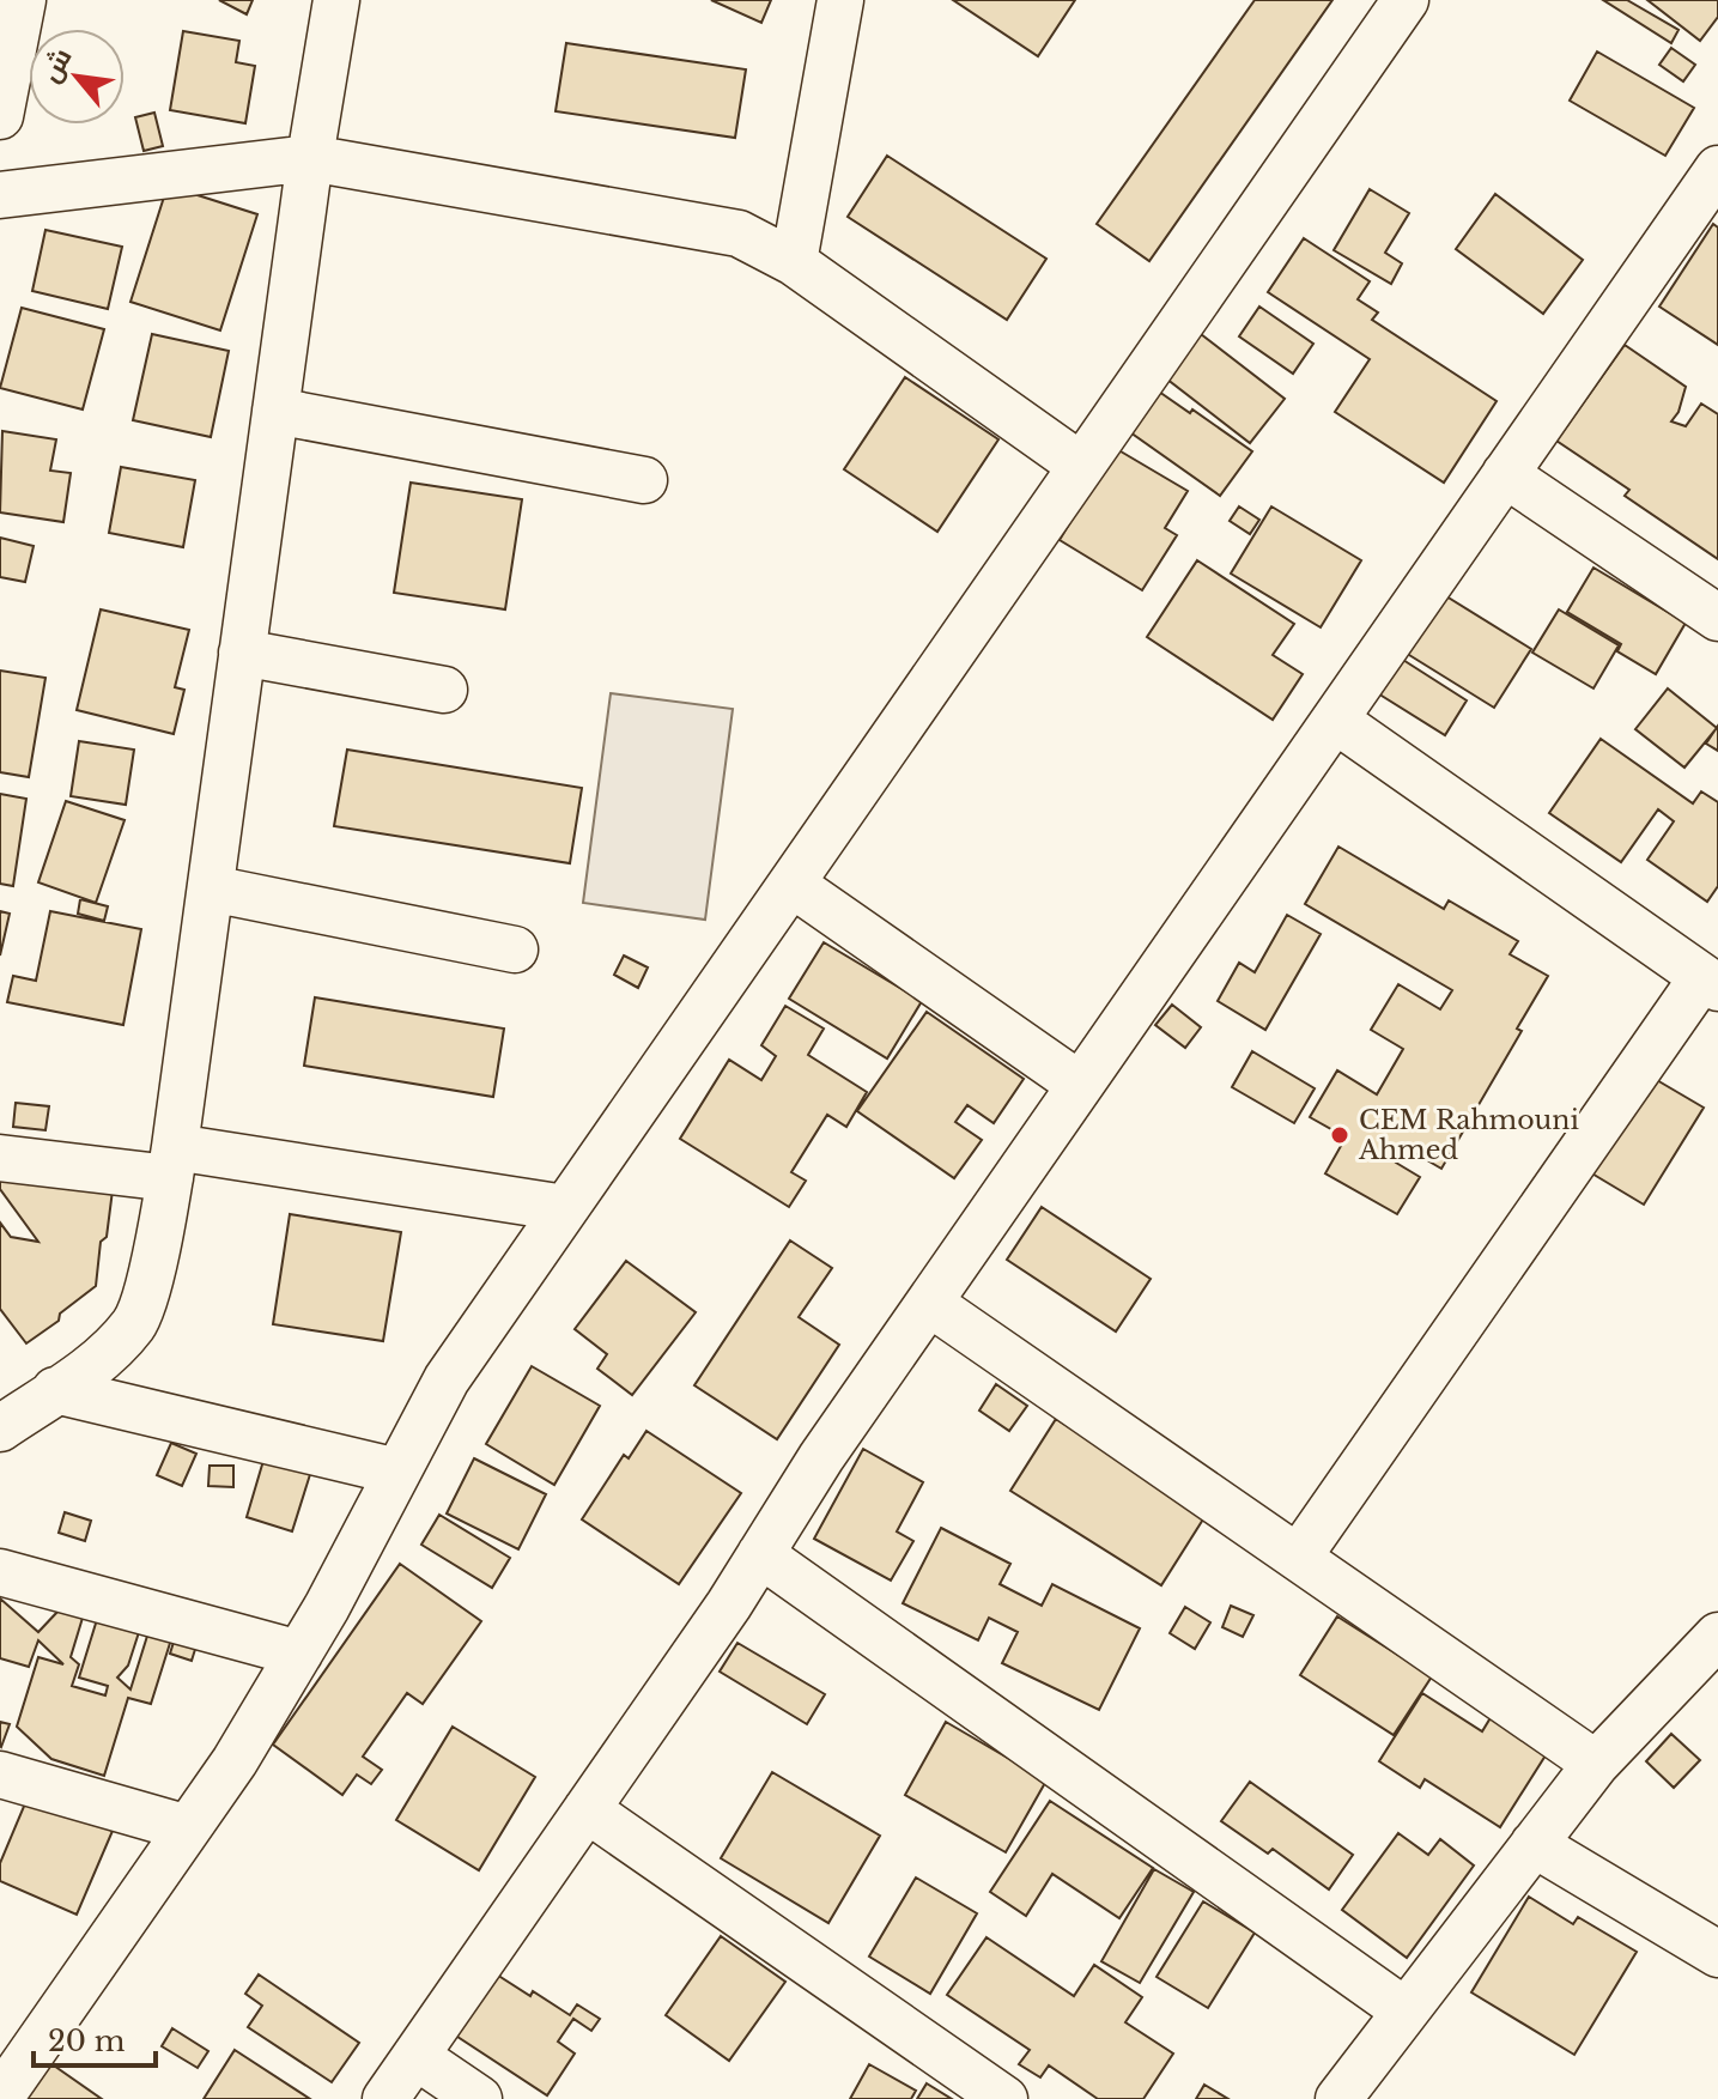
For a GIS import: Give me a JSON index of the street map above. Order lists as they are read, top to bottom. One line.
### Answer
{"places":["CEM Rahmouni Ahmed"],"scale_bar":"20 m","north":"top left"}
